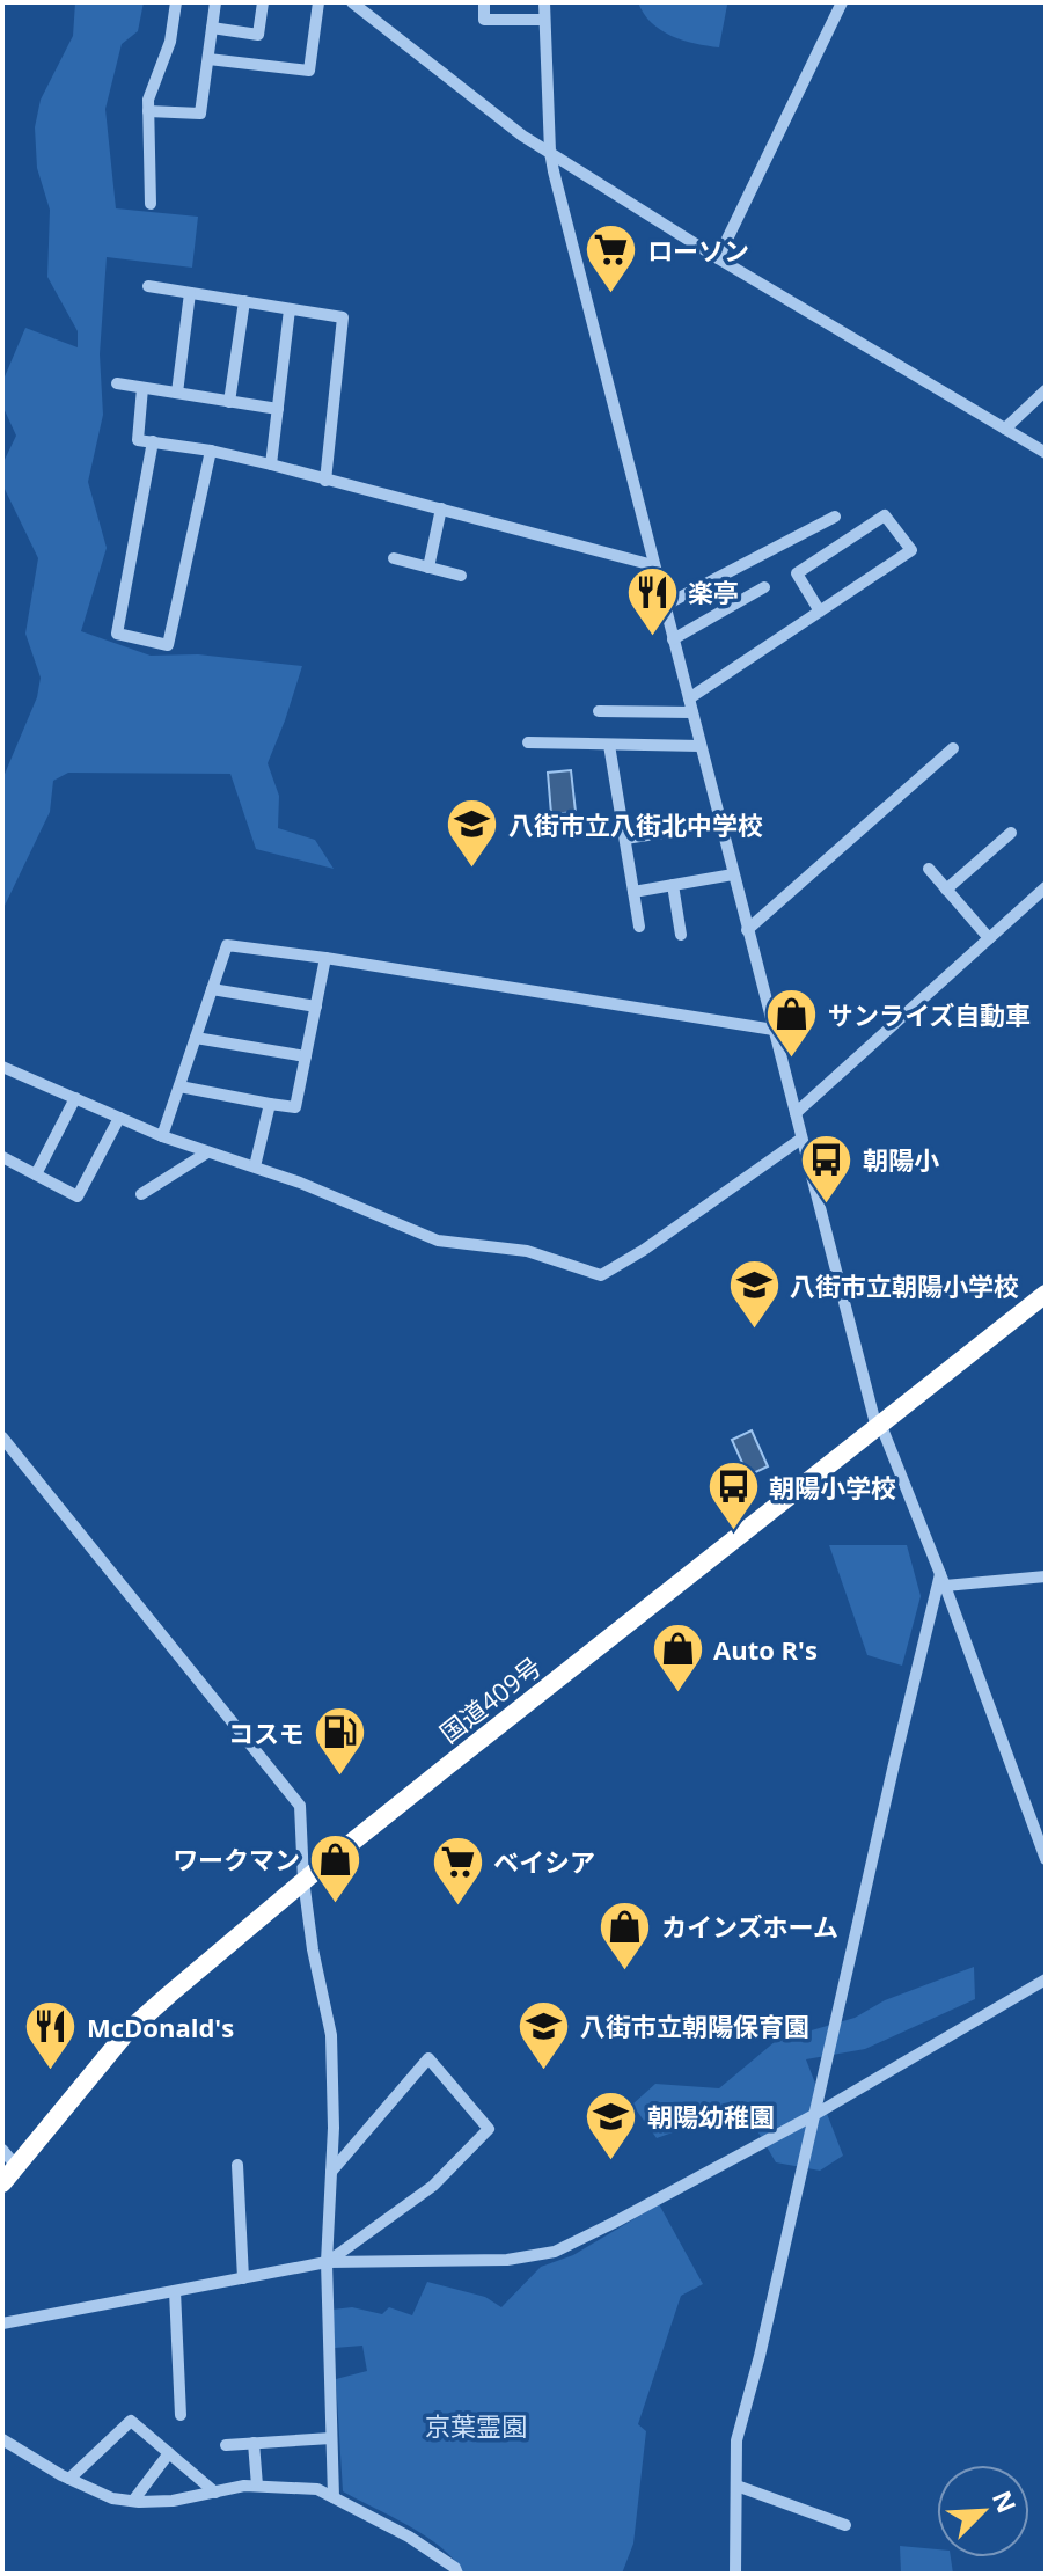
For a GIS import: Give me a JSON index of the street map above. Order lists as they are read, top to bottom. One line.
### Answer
{"streets":{"highway":["国道409号"]},"parks":["京葉霊園"],"places":{"supermarket":["ローソン","ベイシア"],"restaurant":["楽亭","McDonald's"],"school or university":["八街市立八街北中学校","八街市立朝陽小学校","八街市立朝陽保育園","朝陽幼稚園"],"shop":["サンライズ自動車","Auto R's","ワークマン","カインズホーム"],"bus stop":["朝陽小","朝陽小学校"],"fuel station":["コスモ"]},"north":"top right"}
